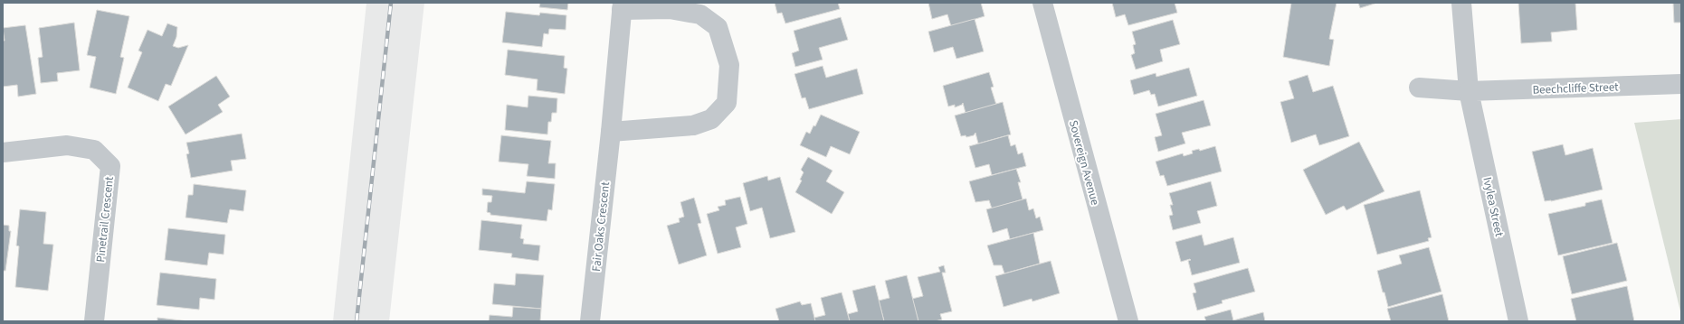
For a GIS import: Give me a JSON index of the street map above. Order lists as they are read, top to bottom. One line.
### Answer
{"streets":{"street":["Beechcliffe Street","Sovereign Avenue","Ivylea Street","Pinetrail Crescent","Fair Oaks Crescent"]},"crossings":[["Beechcliffe Street","Ivylea Street"]]}
